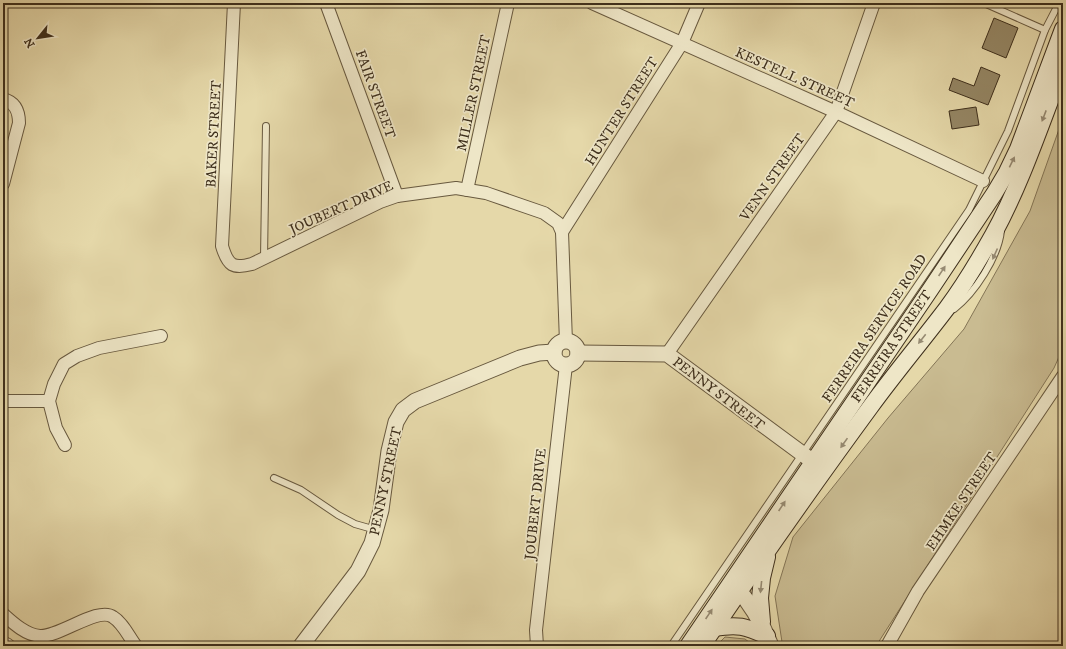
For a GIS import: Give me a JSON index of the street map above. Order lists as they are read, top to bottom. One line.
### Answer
{"streets":{"main road":["FERREIRA STREET"],"street":["KESTELL STREET","MILLER STREET","FAIR STREET","HUNTER STREET","BAKER STREET","VENN STREET","JOUBERT DRIVE","PENNY STREET","EHMKE STREET"],"lane":["FERREIRA SERVICE ROAD"]},"crossings":[["KESTELL STREET","HUNTER STREET"],["KESTELL STREET","VENN STREET"],["KESTELL STREET","FERREIRA SERVICE ROAD"],["MILLER STREET","JOUBERT DRIVE"],["FAIR STREET","JOUBERT DRIVE"],["HUNTER STREET","JOUBERT DRIVE"],["BAKER STREET","JOUBERT DRIVE"],["VENN STREET","PENNY STREET"],["JOUBERT DRIVE","PENNY STREET"],["FERREIRA SERVICE ROAD","FERREIRA STREET"],["FERREIRA SERVICE ROAD","PENNY STREET"],["FERREIRA STREET","PENNY STREET"]],"north":"bottom left"}
